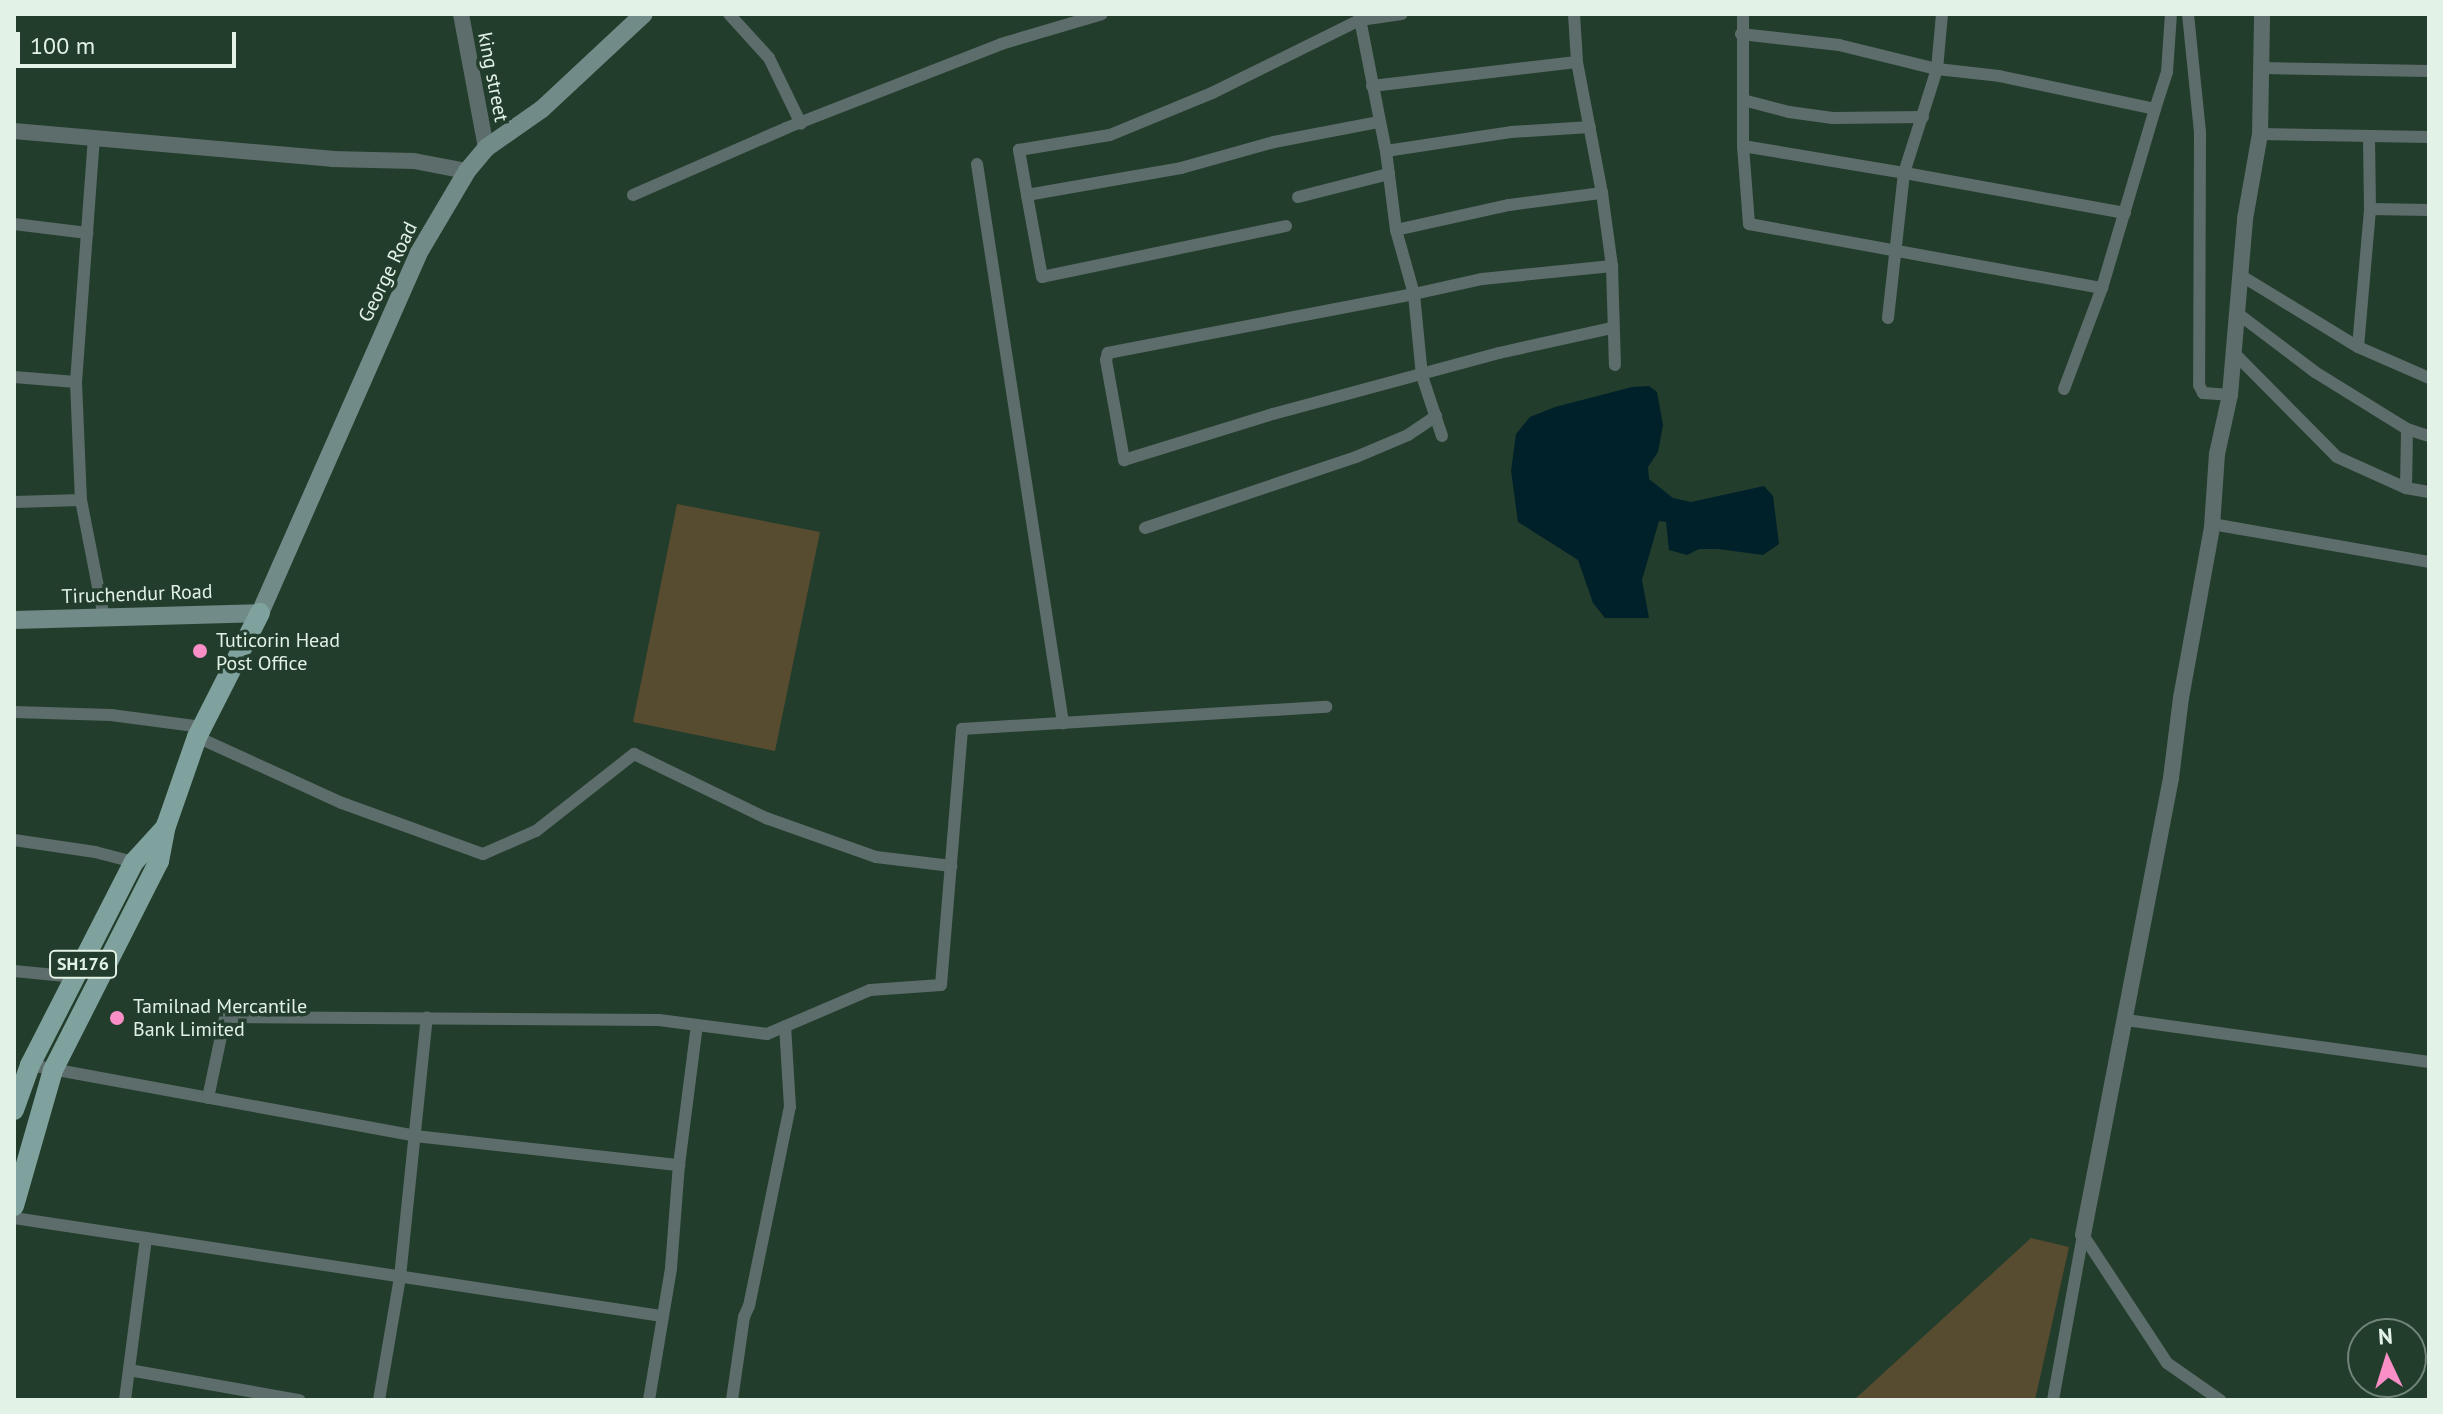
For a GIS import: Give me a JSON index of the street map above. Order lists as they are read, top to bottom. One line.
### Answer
{"streets":{"main road":["George Road","Tiruchendur Road","SH176"],"street":["king street"]},"crossings":[["king street","George Road"],["George Road","Tiruchendur Road"],["George Road","SH176"],["Tiruchendur Road","SH176"]],"places":["Tuticorin Head Post Office","Tamilnad Mercantile Bank Limited"],"scale_bar":"100 m","north":"top"}
